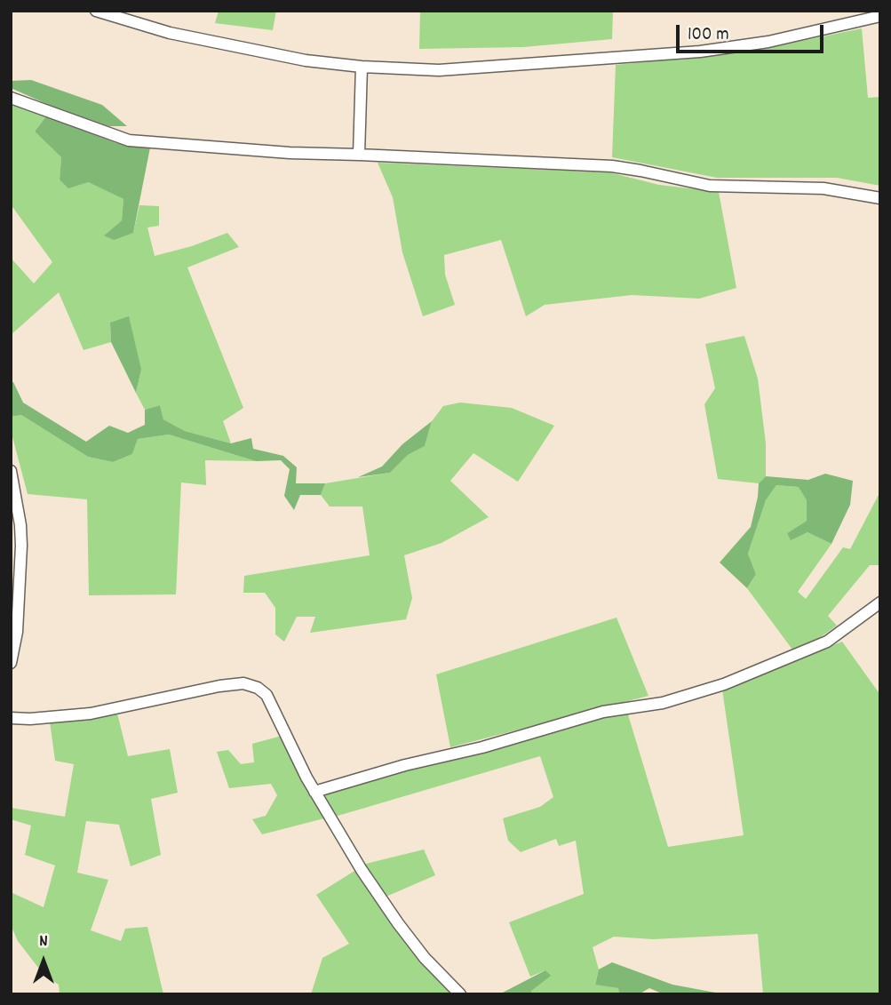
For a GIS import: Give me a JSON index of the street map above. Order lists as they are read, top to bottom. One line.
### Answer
{"scale_bar":"100 m","north":"top"}
